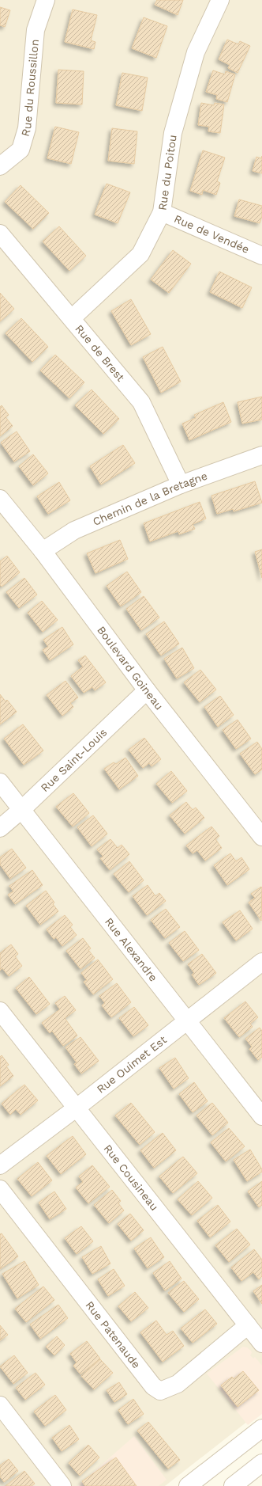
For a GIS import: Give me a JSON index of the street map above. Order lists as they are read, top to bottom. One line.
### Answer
{"streets":{"street":["Rue du Roussillon","Rue du Poitou","Rue de Vendée","Rue de Brest","Chemin de la Bretagne","Boulevard Goineau","Rue Saint-Louis","Rue Alexandre","Rue Ouimet Est","Rue Cousineau","Rue Patenaude"]},"crossings":[["Rue du Poitou","Rue de Vendée"],["Rue du Poitou","Rue de Brest"],["Rue de Brest","Chemin de la Bretagne"],["Chemin de la Bretagne","Boulevard Goineau"],["Boulevard Goineau","Rue Saint-Louis"],["Rue Saint-Louis","Rue Alexandre"],["Rue Alexandre","Rue Ouimet Est"],["Rue Ouimet Est","Rue Cousineau"],["Rue Cousineau","Rue Patenaude"]]}
